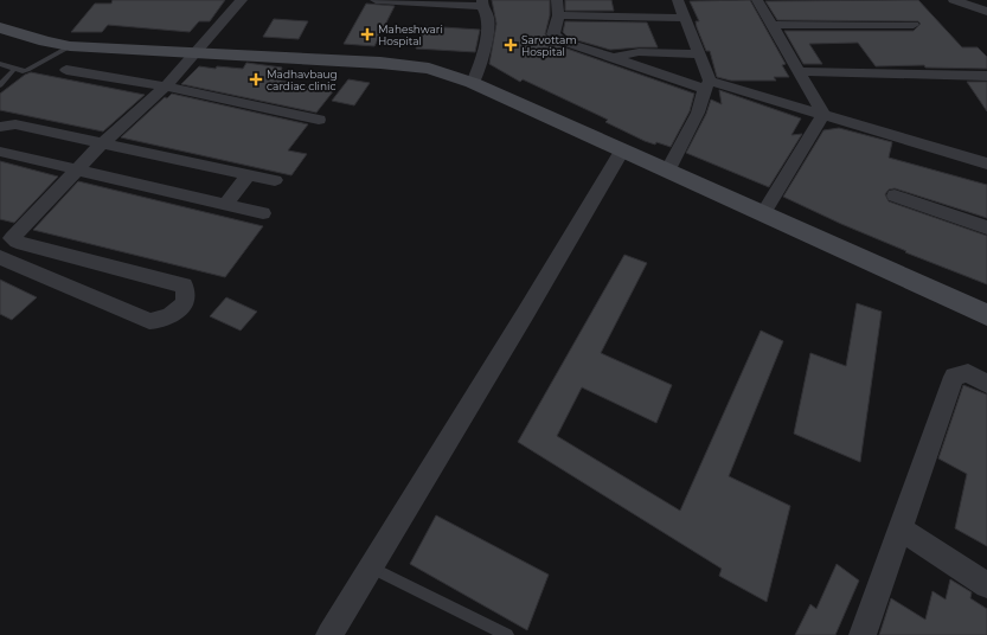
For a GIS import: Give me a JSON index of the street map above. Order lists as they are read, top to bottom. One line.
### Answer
{"places":{"health":["Maheshwari Hospital","Sarvottam Hospital","Madhavbaug cardiac clinic"]}}
